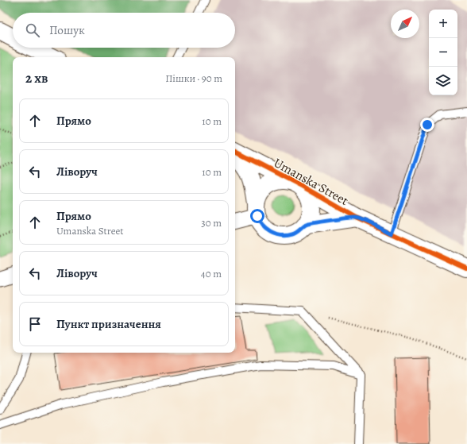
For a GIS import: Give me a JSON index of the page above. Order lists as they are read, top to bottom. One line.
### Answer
{"streets":{"street":["Umanska Street"]},"north":"top right","page":{"map_buttons":["+","−"],"search":"Пошук","heading":["2 хв","Пішки · 90 m"],"list":[["Прямо","10 m"],["Ліворуч","10 m"],["Прямо","Umanska Street","30 m"],["Ліворуч","40 m"],"Пункт призначення"]}}
